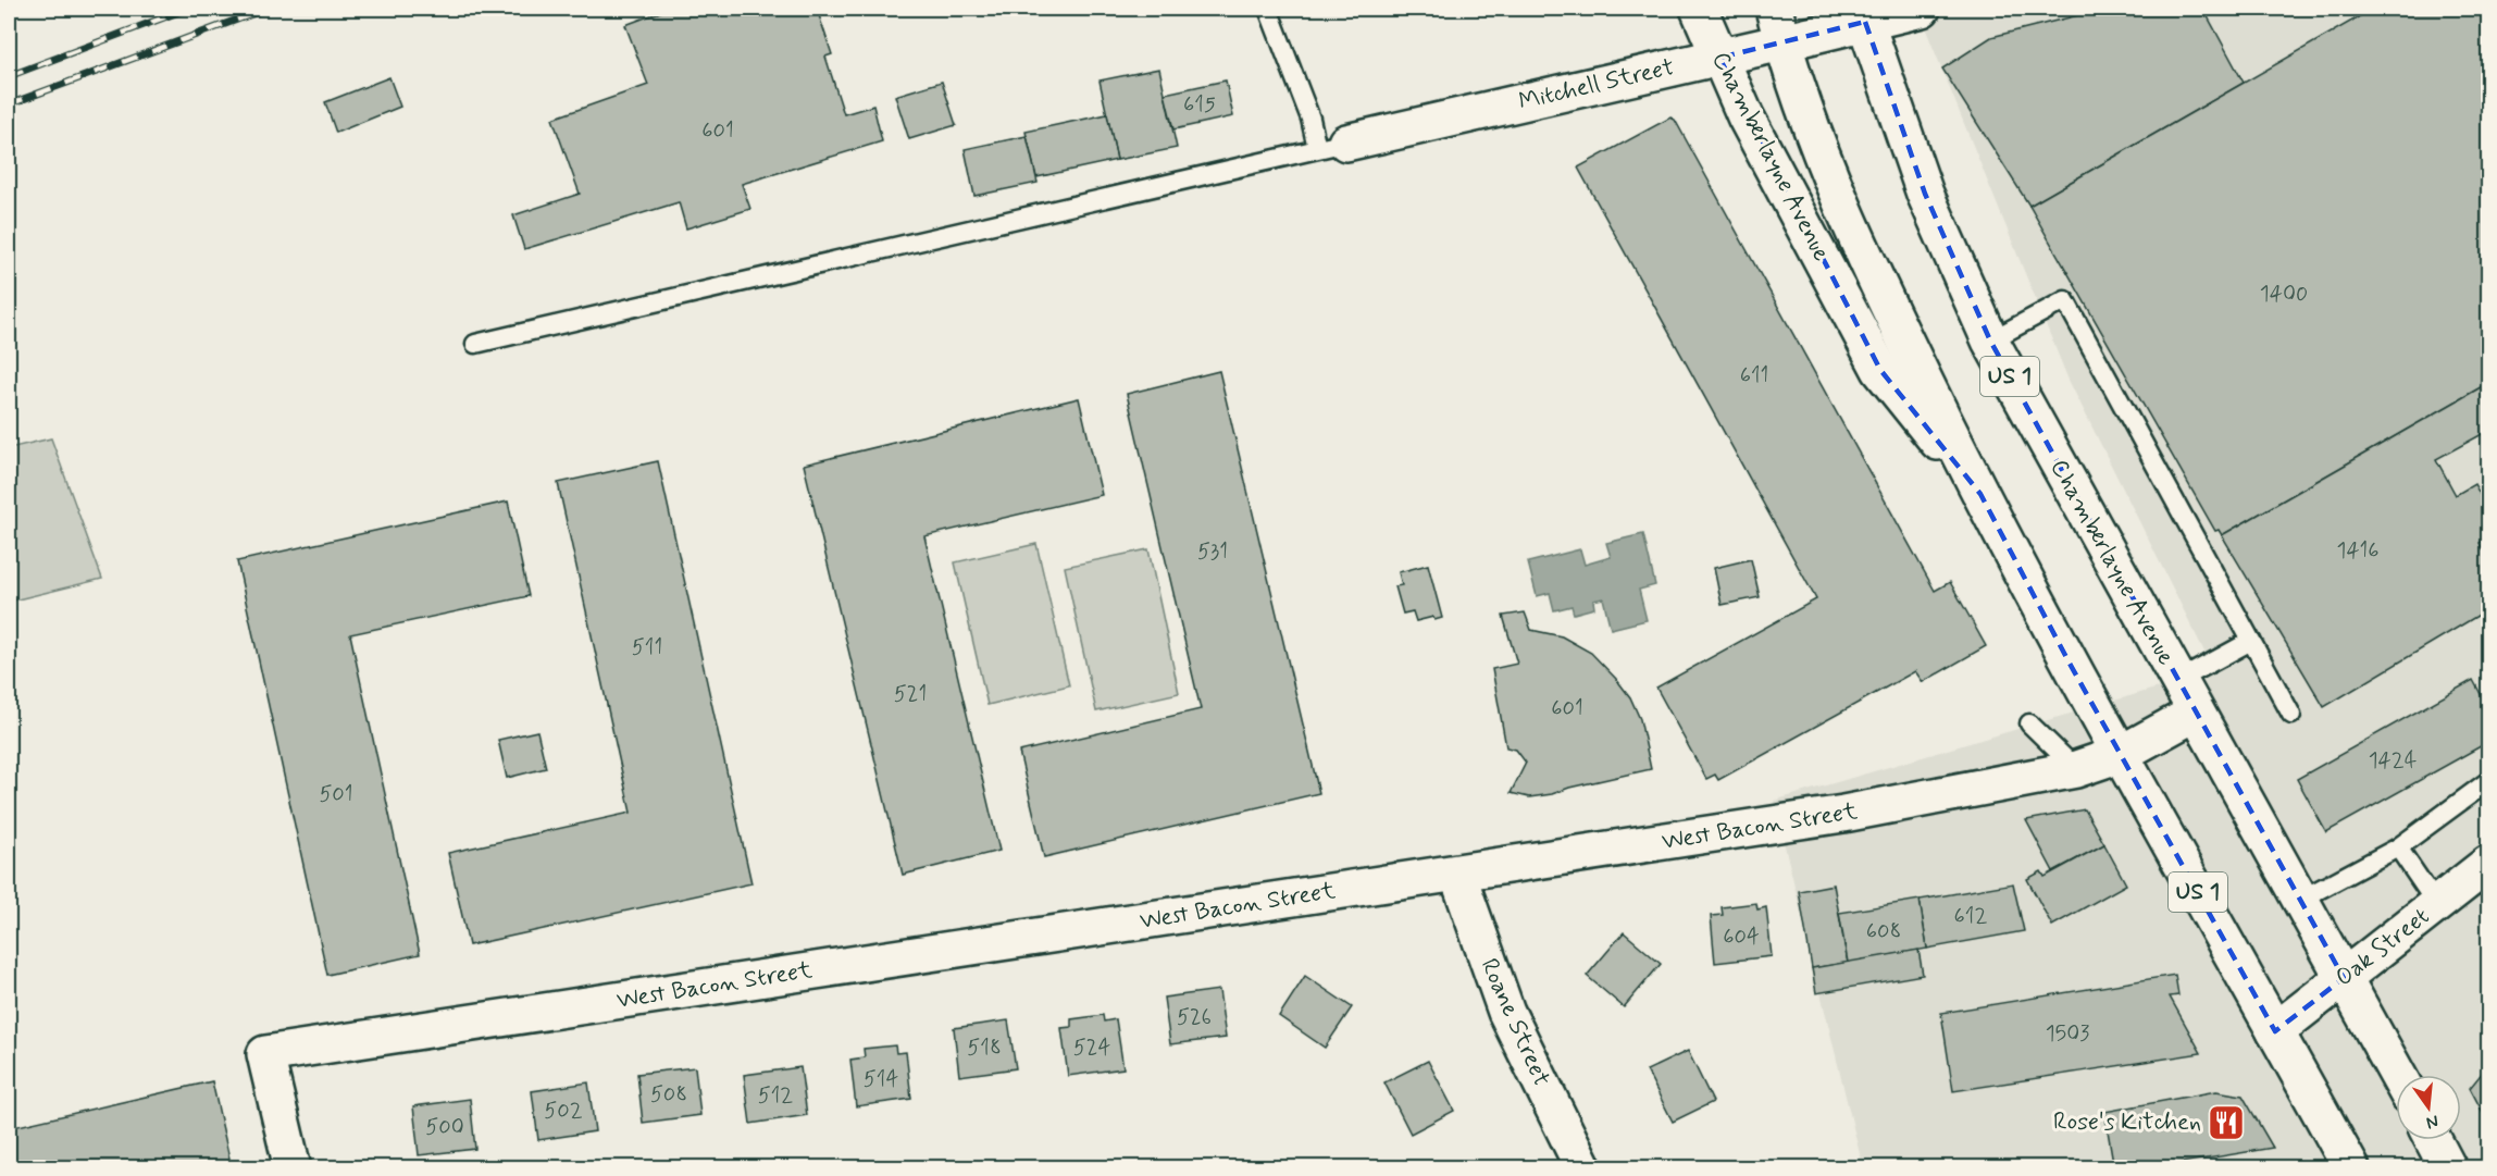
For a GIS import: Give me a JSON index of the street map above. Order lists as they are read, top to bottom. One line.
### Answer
{"streets":{"street":["Mitchell Street","Chamberlayne Avenue","US 1","West Bacon Street","Oak Street","Roane Street"]},"crossings":[["Mitchell Street","Chamberlayne Avenue"],["Chamberlayne Avenue","West Bacon Street"],["Chamberlayne Avenue","Oak Street"],["West Bacon Street","Roane Street"]],"places":{"restaurant":["Rose's Kitchen"]},"house_numbers":["615","601","1400","611","1416","531","511","521","601","1424","501","612","608","604","526","1503","518","524","514","508","512","502","500"],"north":"bottom"}
